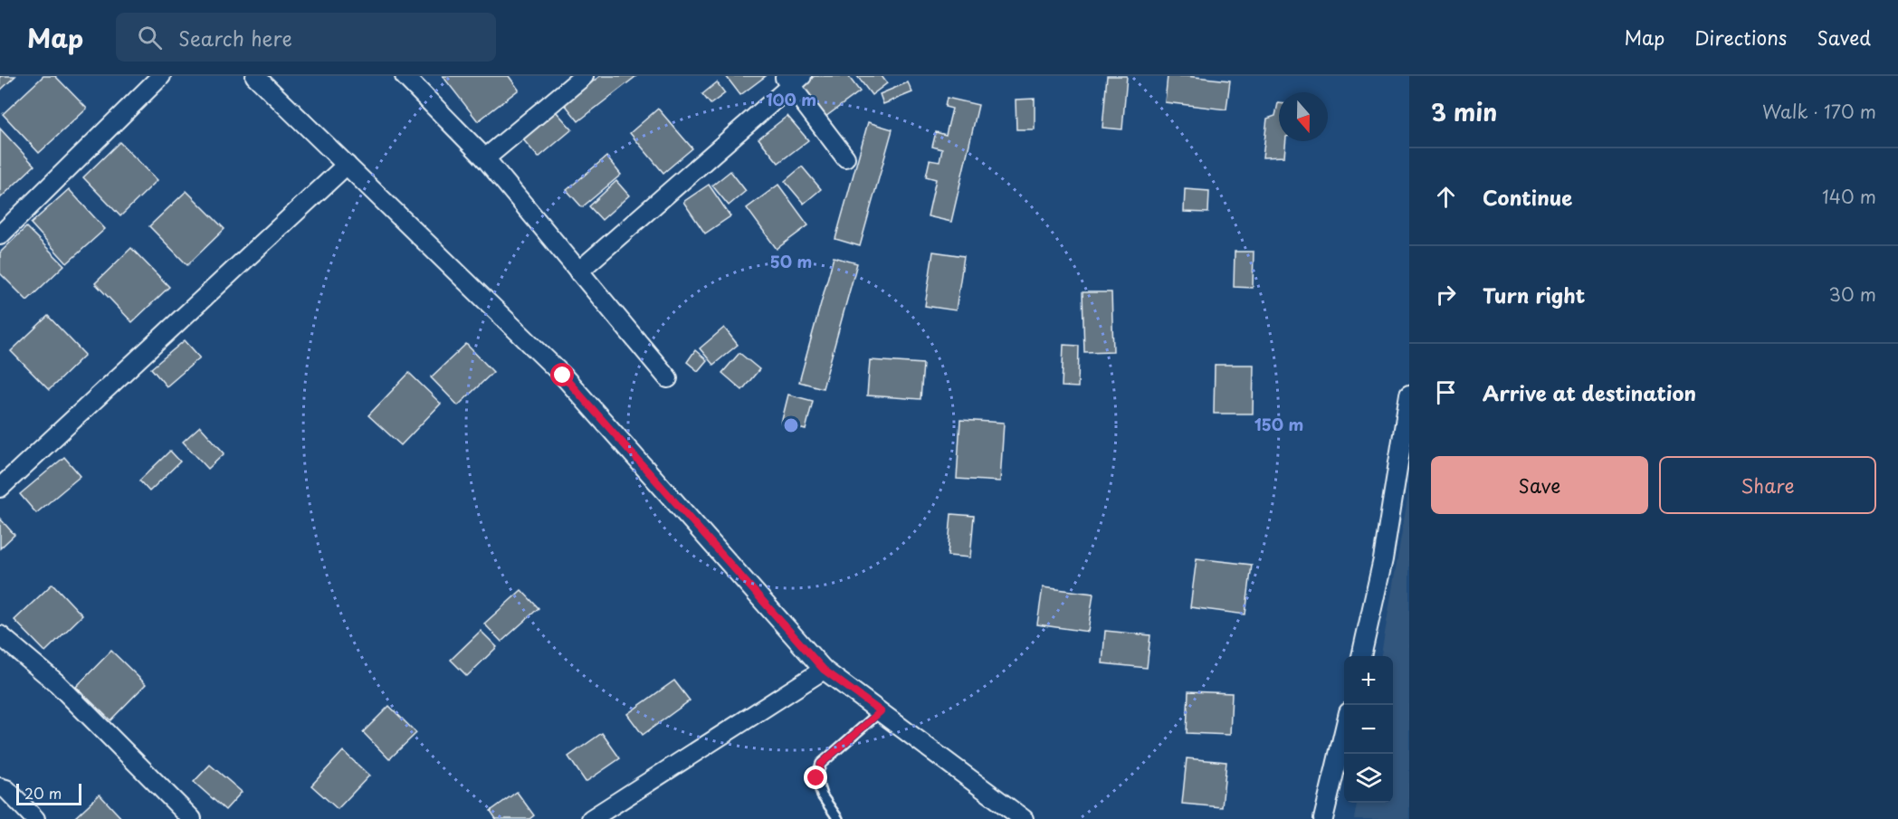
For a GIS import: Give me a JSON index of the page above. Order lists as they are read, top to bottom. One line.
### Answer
{"scale_bar":"20 m","north":"bottom","page":{"header":"Map","search":"Search here","nav":["Map","Directions","Saved"],"heading":["3 min","Walk · 170 m"],"list":[["Continue","140 m"],["Turn right","30 m"],"Arrive at destination"],"buttons":["Save","Share"],"map_buttons":["+","−"],"scale":"20 m"},"rings":["100 m","50 m","150 m"]}
